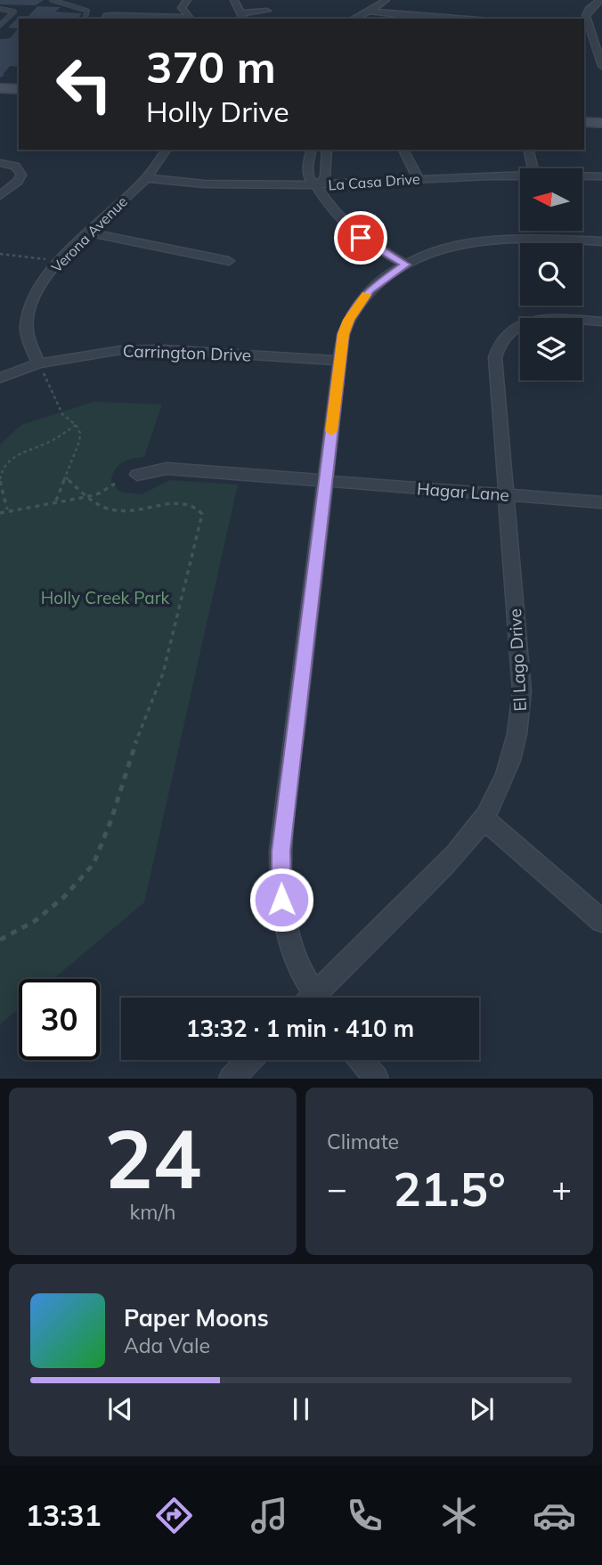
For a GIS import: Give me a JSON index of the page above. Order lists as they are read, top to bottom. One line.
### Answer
{"streets":{"street":["La Casa Drive","Verona Avenue","Carrington Drive","Hagar Lane","El Lago Drive"]},"crossings":[["La Casa Drive","Verona Avenue"],["Verona Avenue","Carrington Drive"],["Hagar Lane","El Lago Drive"]],"parks":["Holly Creek Park"],"north":"left","page":{"turn":["370 m","Holly Drive"],"limit":"30","trip":"13:32 · 1 min · 410 m","tile":[["24","km/h"],"Climate"],"heat":["−","21.5°","+"],"song":["Paper Moons","Ada Vale"],"tabs":"13:31"}}
